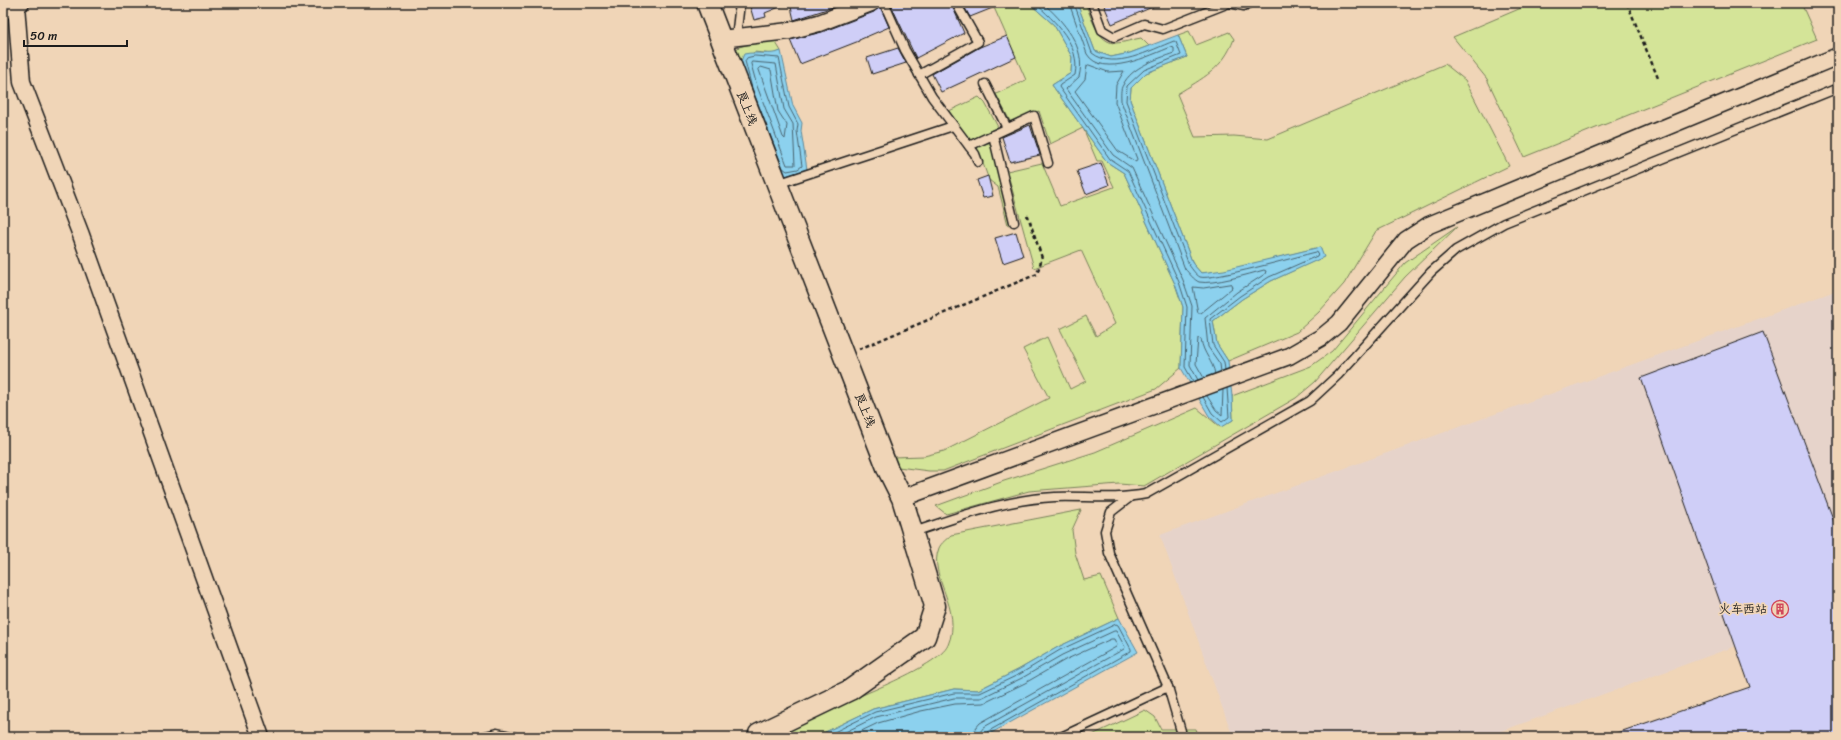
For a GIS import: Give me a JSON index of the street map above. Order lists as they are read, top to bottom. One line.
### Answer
{"streets":{"street":["良上线"]},"places":{"building":["火车西站"]},"scale_bar":"50 m"}
